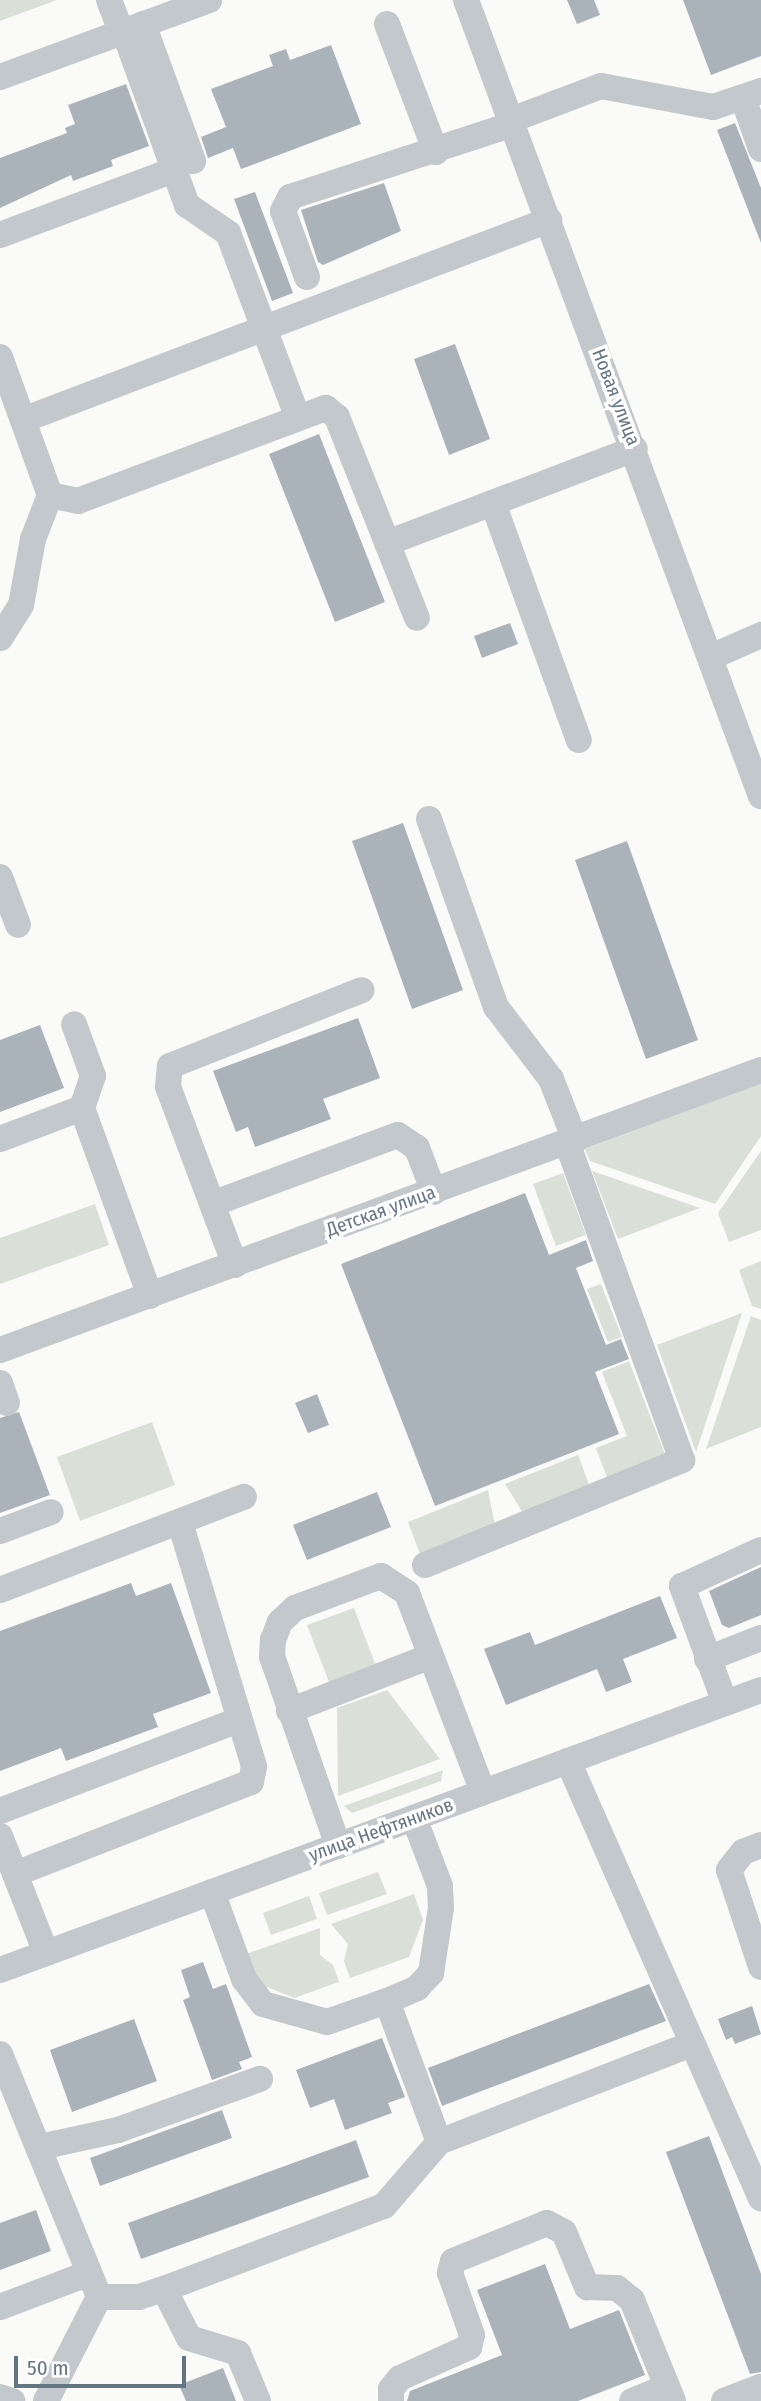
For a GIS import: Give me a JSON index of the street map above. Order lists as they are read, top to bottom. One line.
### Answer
{"streets":{"street":["Новая улица","Детская улица","улица Нефтяников"]},"scale_bar":"50 m"}
